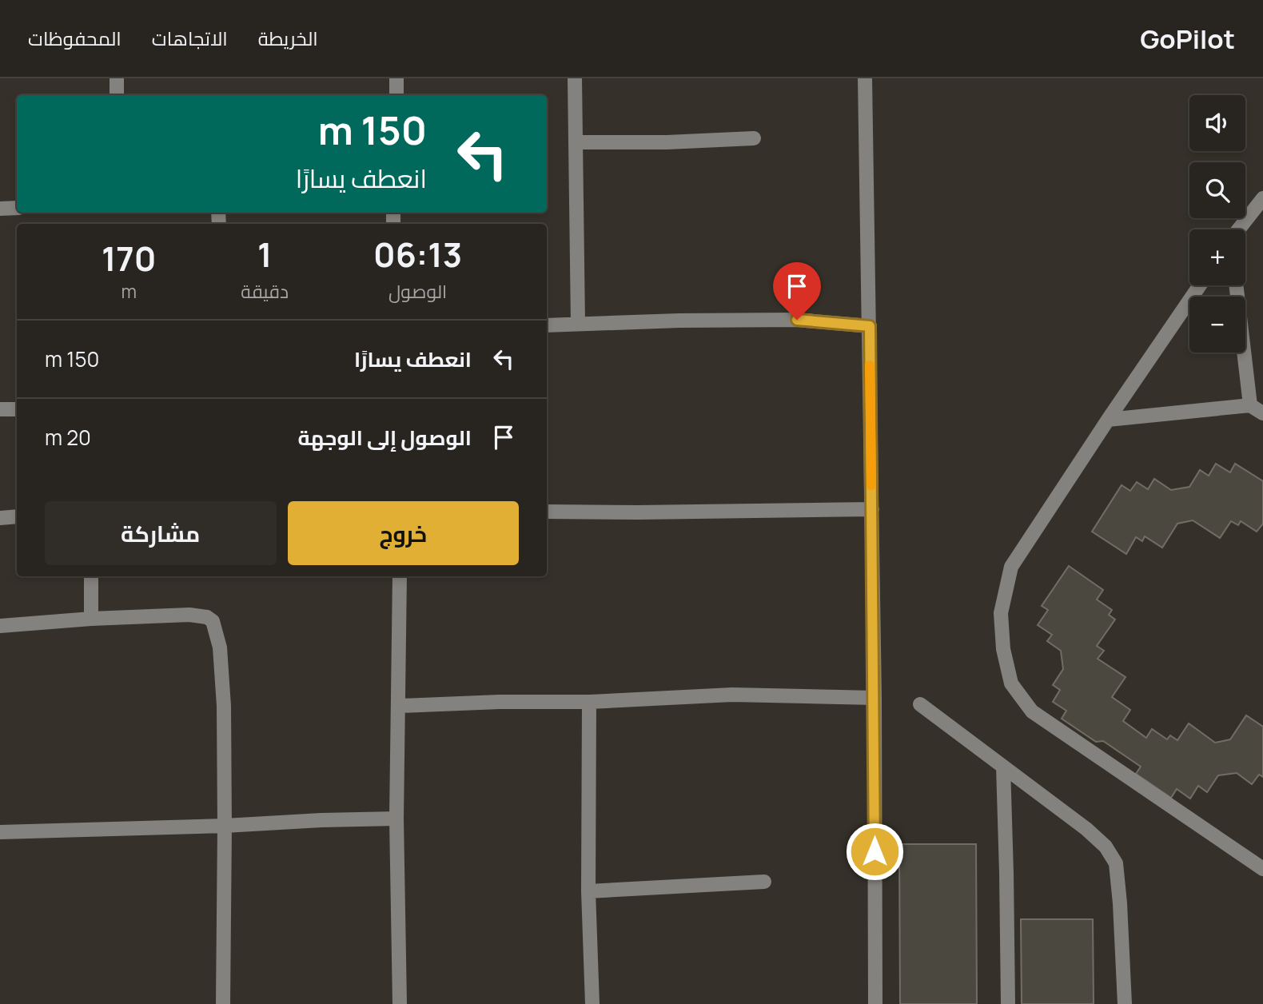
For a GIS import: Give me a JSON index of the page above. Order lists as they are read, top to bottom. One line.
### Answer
{"page":{"header":"GoPilot","nav":["الخريطة","الاتجاهات","المحفوظات"],"map_buttons":["+","−"],"turn":["150 m","انعطف يسارًا"],"eta":["06:13","الوصول","1","دقيقة","170","m"],"list":[{"name":"انعطف يسارًا","value":"150 m"},{"name":"الوصول إلى الوجهة","value":"20 m"}],"buttons":["خروج","مشاركة"]}}
